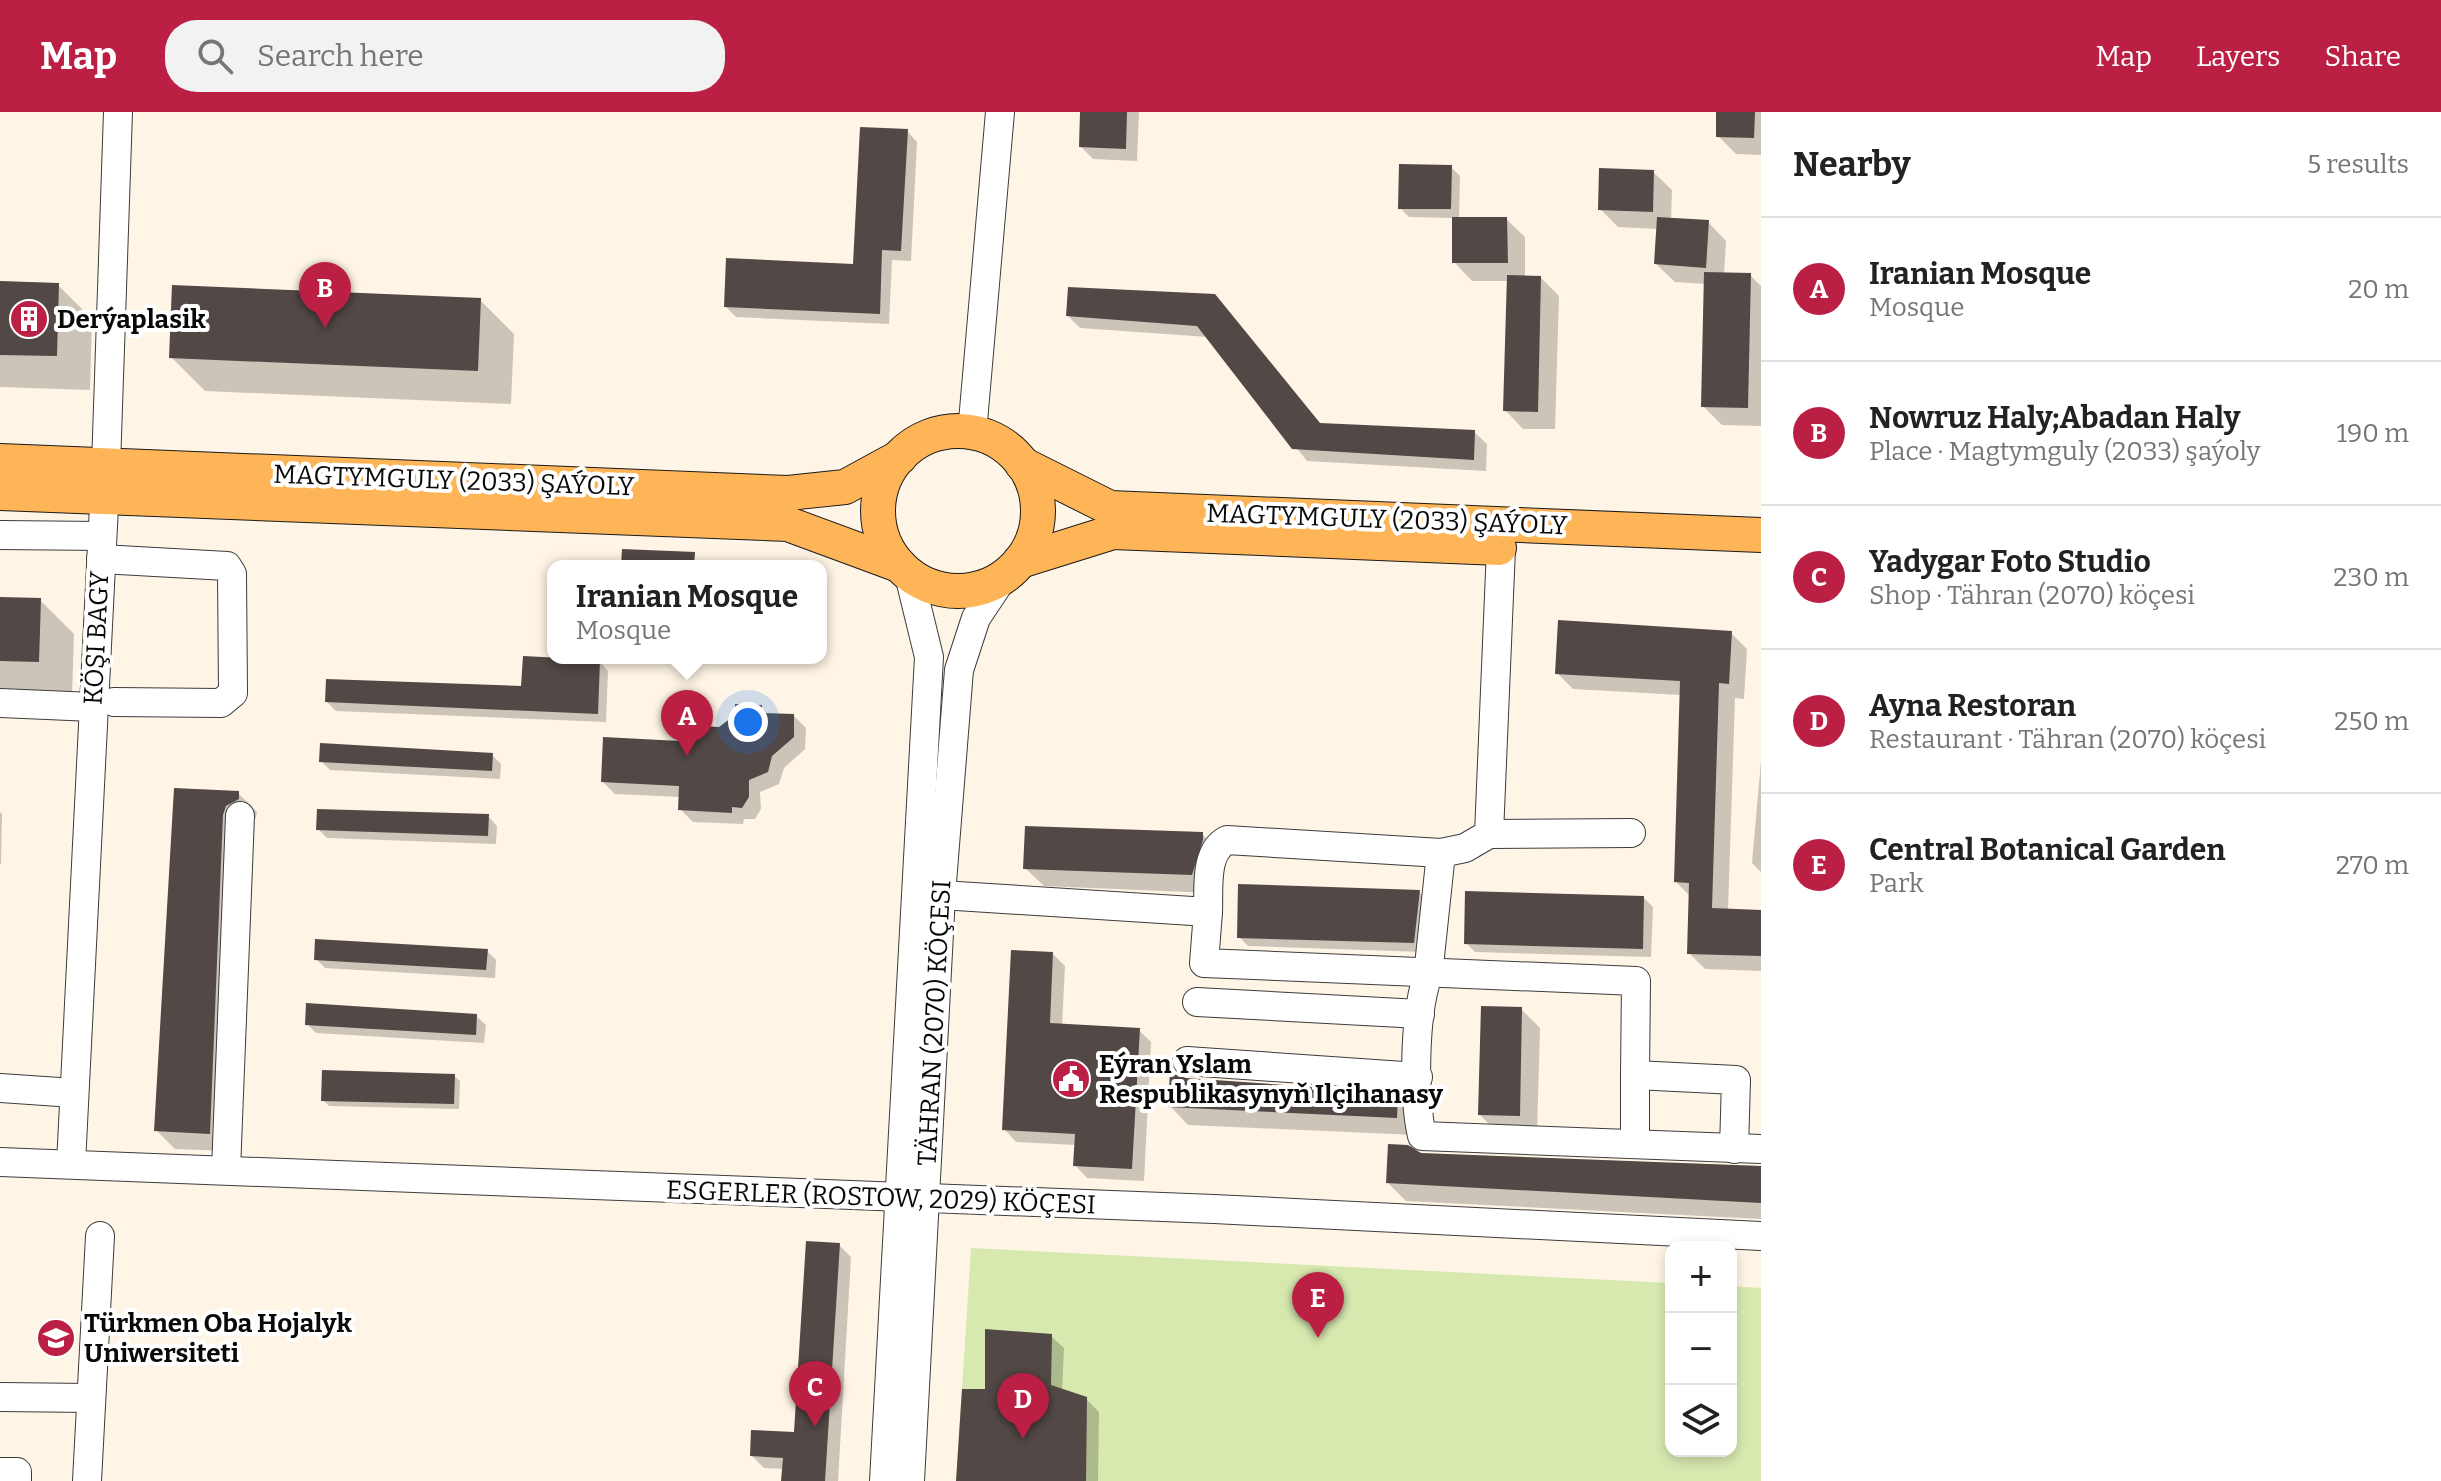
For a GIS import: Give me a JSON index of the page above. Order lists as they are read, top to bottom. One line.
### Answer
{"streets":{"main road":["MAGTYMGULY (2033) ŞAÝOLY"],"street":["KÖŞI BAGY","TÄHRAN (2070) KÖÇESI","ESGERLER (ROSTOW, 2029) KÖÇESI"]},"crossings":[["MAGTYMGULY (2033) ŞAÝOLY","KÖŞI BAGY"],["MAGTYMGULY (2033) ŞAÝOLY","TÄHRAN (2070) KÖÇESI"],["KÖŞI BAGY","ESGERLER (ROSTOW, 2029) KÖÇESI"],["TÄHRAN (2070) KÖÇESI","ESGERLER (ROSTOW, 2029) KÖÇESI"]],"places":{"building":["Derýaplasik"],"public building":["Eýran Yslam Respublikasynyň Ilçihanasy"],"school or university":["Türkmen Oba Hojalyk Uniwersiteti"]},"page":{"header":"Map","search":"Search here","nav":["Map","Layers","Share"],"heading":["Nearby","5 results"],"list":[{"mark":"A","name":"Iranian Mosque","note":"Mosque","value":"20 m"},{"mark":"B","name":"Nowruz Haly;Abadan Haly","note":"Place · Magtymguly (2033) şaýoly","value":"190 m"},{"mark":"C","name":"Yadygar Foto Studio","note":"Shop · Tähran (2070) köçesi","value":"230 m"},{"mark":"D","name":"Ayna Restoran","note":"Restaurant · Tähran (2070) köçesi","value":"250 m"},{"mark":"E","name":"Central Botanical Garden","note":"Park","value":"270 m"}],"pins":["B","A","E","C","D"],"popup":["Iranian Mosque","Mosque"],"map_buttons":["+","−"]}}
